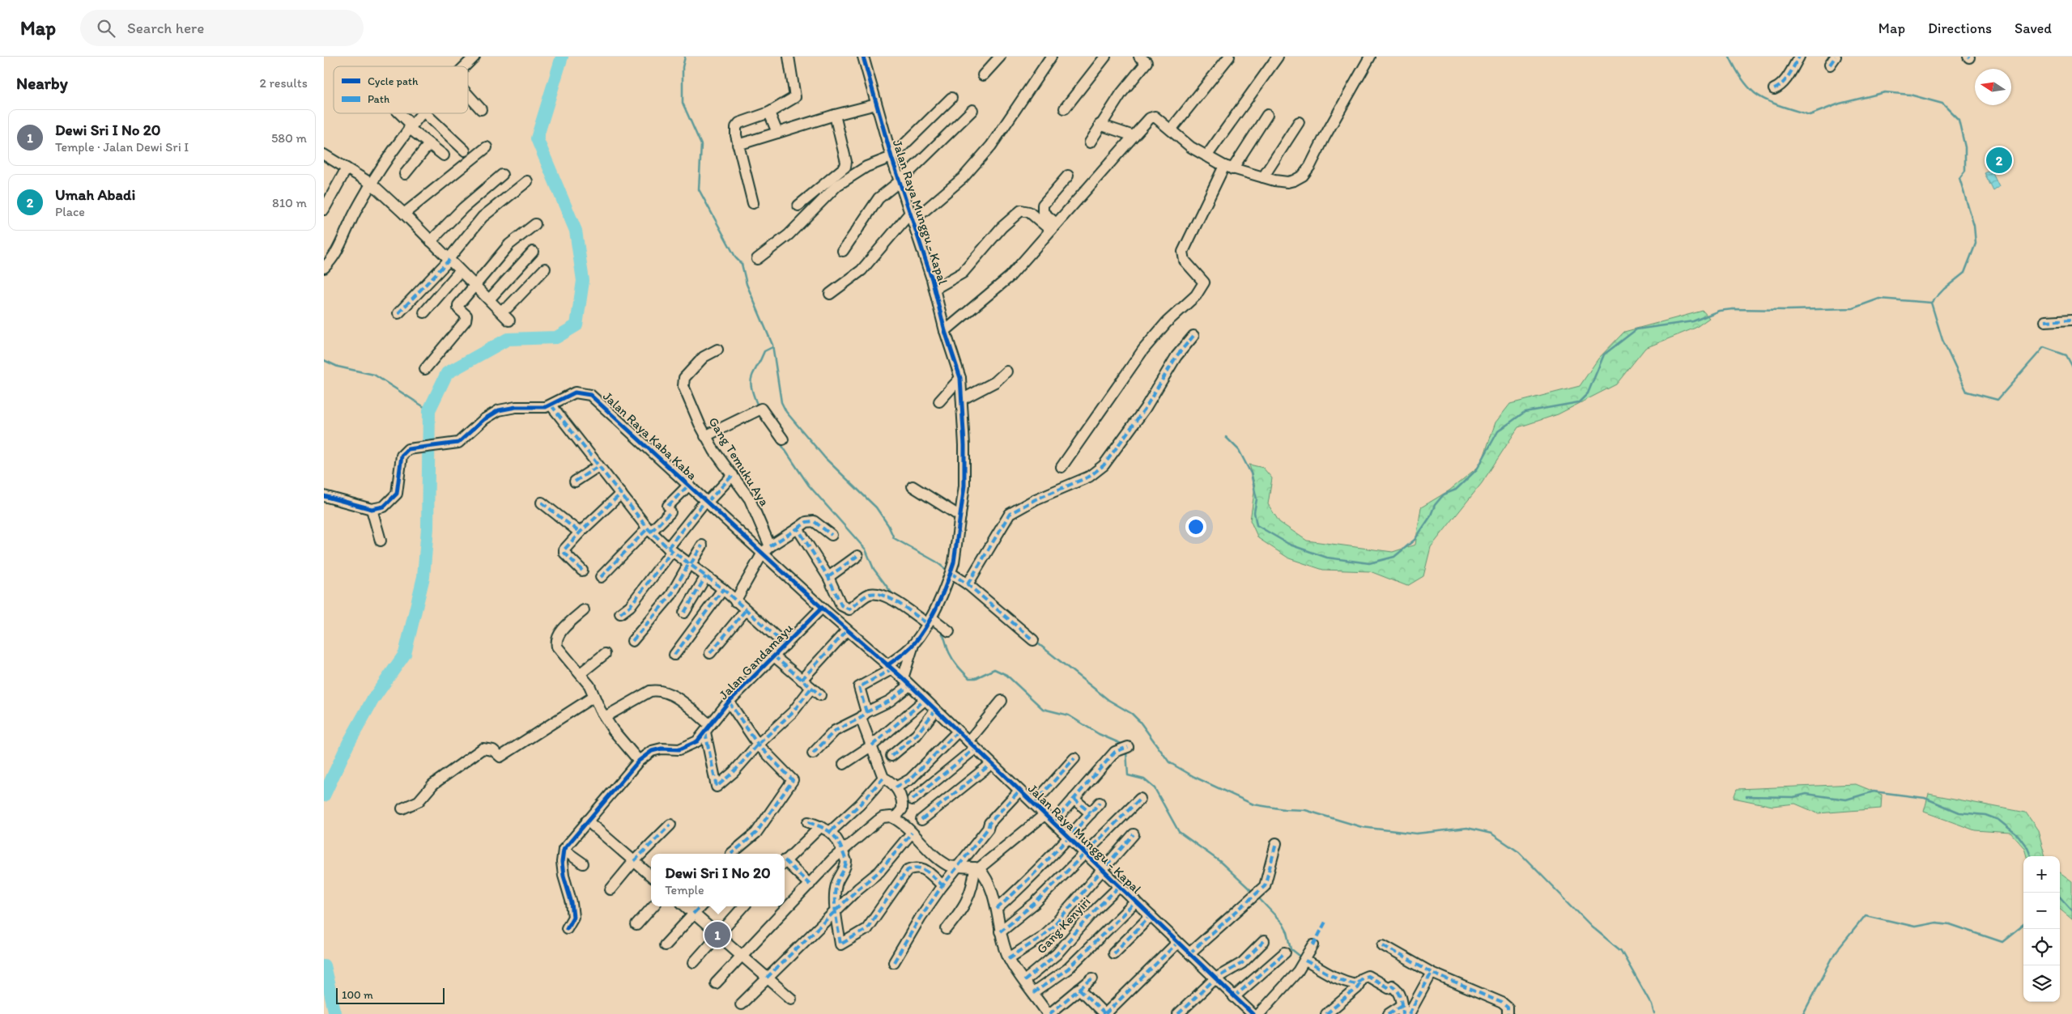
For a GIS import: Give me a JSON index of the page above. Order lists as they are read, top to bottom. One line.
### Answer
{"streets":{"street":["Jalan Raya Munggu - Kapal","Jalan Raya Kaba Kaba","Gang Temuku Aya","Jalan Gandamayu","Gang Kenyiri"]},"crossings":[["Jalan Raya Munggu - Kapal","Jalan Raya Kaba Kaba"],["Jalan Raya Munggu - Kapal","Gang Kenyiri"],["Jalan Raya Kaba Kaba","Gang Temuku Aya"],["Jalan Raya Kaba Kaba","Jalan Gandamayu"]],"legend":["Cycle path","Path"],"scale_bar":"100 m","north":"left","page":{"header":"Map","search":"Search here","nav":["Map","Directions","Saved"],"heading":["Nearby","2 results"],"list":[{"mark":"1","name":"Dewi Sri I No 20","note":"Temple · Jalan Dewi Sri I","value":"580 m"},{"mark":"2","name":"Umah Abadi","note":"Place","value":"810 m"}],"pins":["2","1"],"popup":["Dewi Sri I No 20","Temple"],"map_buttons":["+","−"],"scale":"100 m"}}
